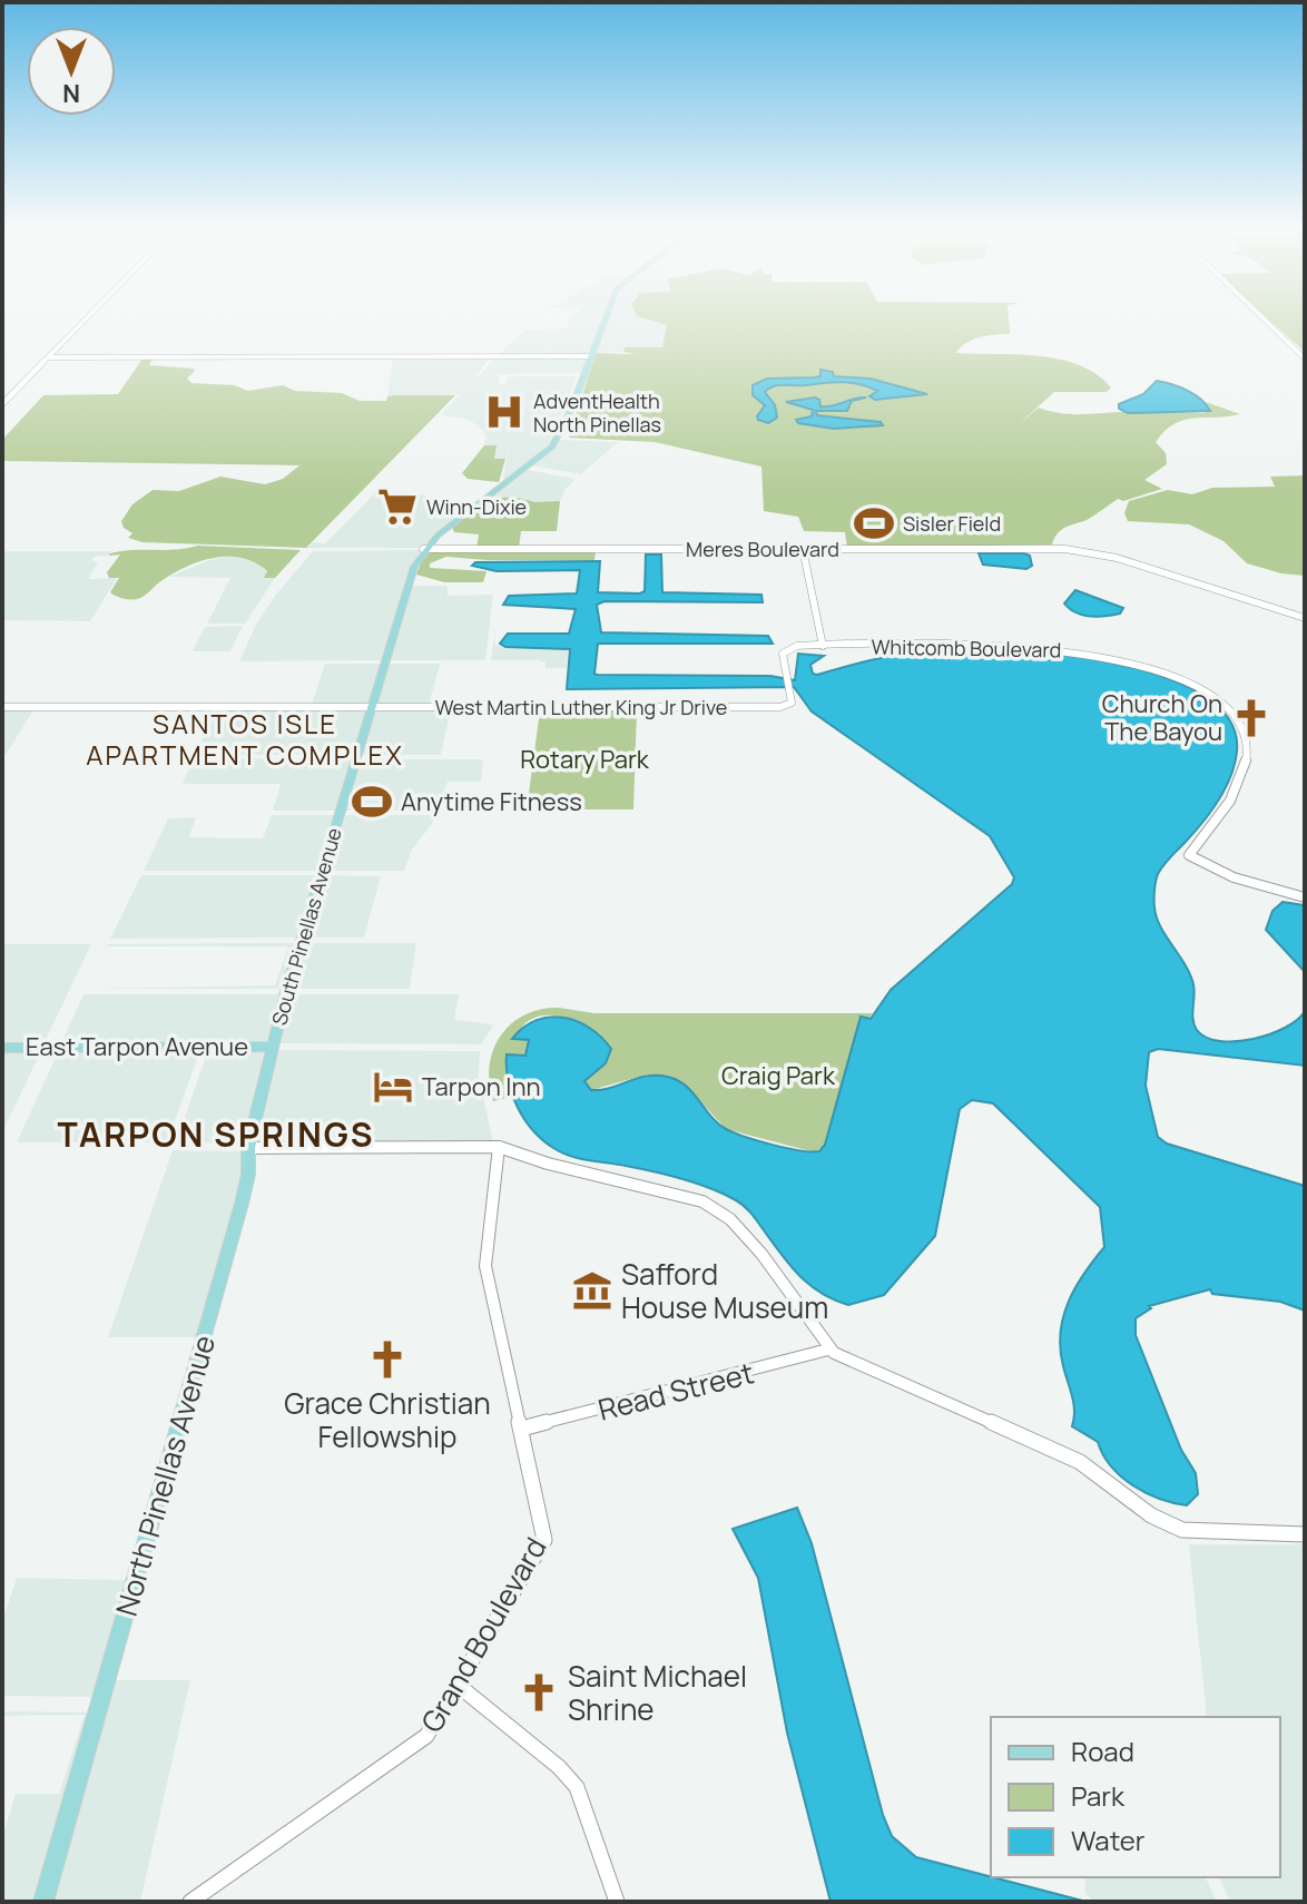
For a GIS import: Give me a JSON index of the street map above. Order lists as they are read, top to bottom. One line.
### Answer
{"streets":{"main road":["South Pinellas Avenue","East Tarpon Avenue","North Pinellas Avenue"],"street":["Meres Boulevard","Whitcomb Boulevard","West Martin Luther King Jr Drive","Read Street","Grand Boulevard"]},"crossings":[["Meres Boulevard","South Pinellas Avenue"],["Whitcomb Boulevard","West Martin Luther King Jr Drive"],["West Martin Luther King Jr Drive","South Pinellas Avenue"],["South Pinellas Avenue","East Tarpon Avenue"],["South Pinellas Avenue","North Pinellas Avenue"],["East Tarpon Avenue","North Pinellas Avenue"],["Read Street","Grand Boulevard"]],"districts":["SANTOS ISLE APARTMENT COMPLEX","TARPON SPRINGS"],"parks":["Rotary Park","Craig Park"],"places":{"hospital":["AdventHealth North Pinellas"],"supermarket":["Winn-Dixie"],"sports":["Sisler Field","Anytime Fitness"],"church":["Church On The Bayou","Grace Christian Fellowship","Saint Michael Shrine"],"hotel":["Tarpon Inn"],"museum":["Safford House Museum"]},"legend":["Road","Park","Water"],"north":"bottom"}
